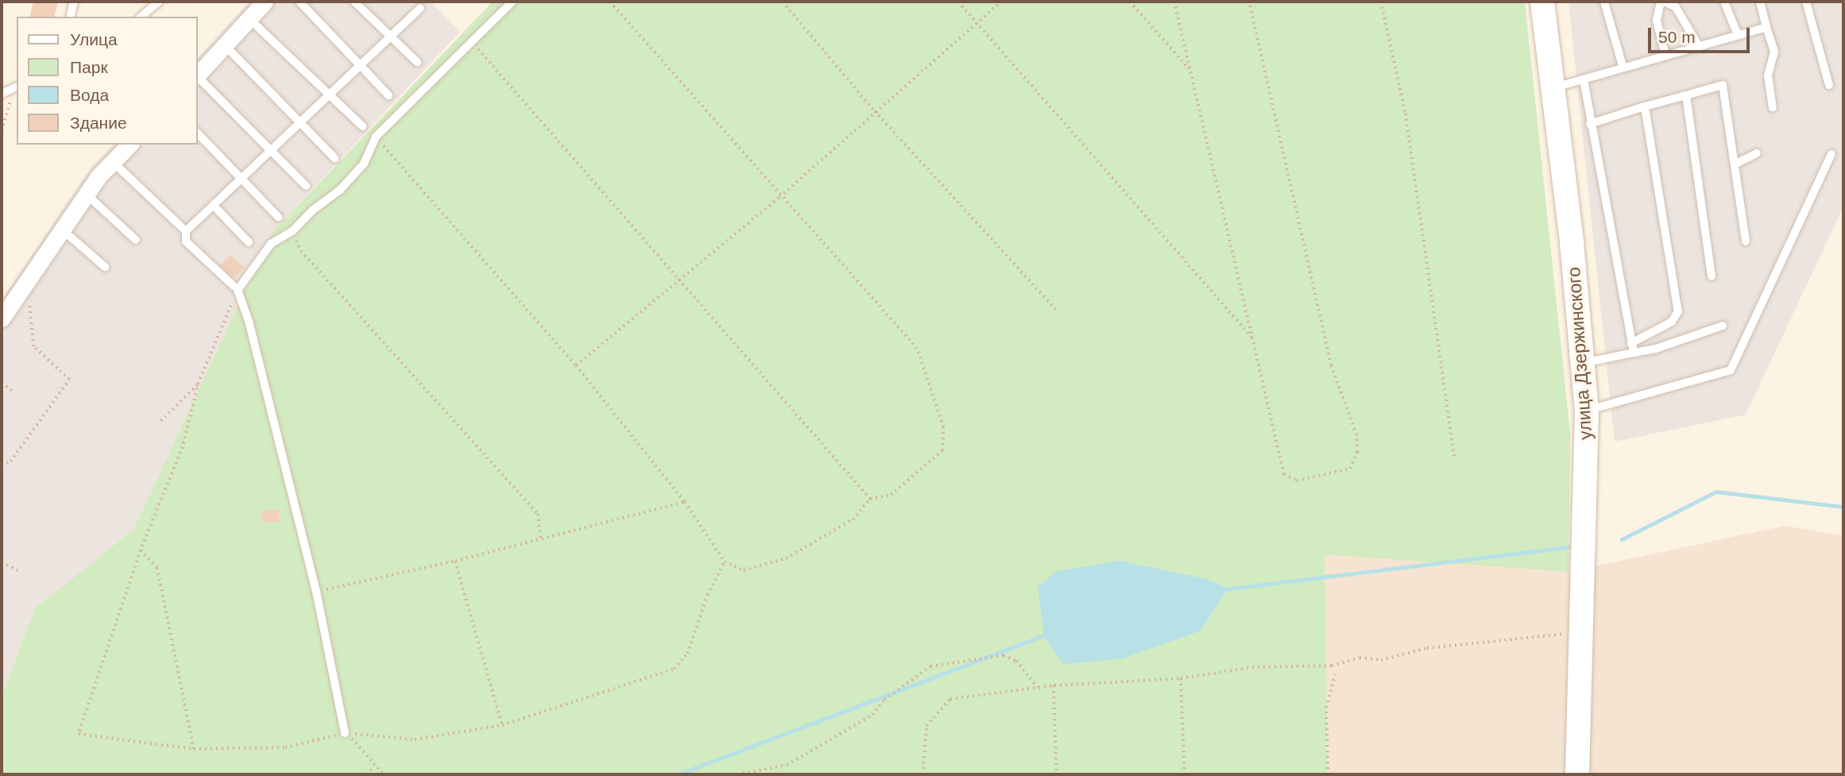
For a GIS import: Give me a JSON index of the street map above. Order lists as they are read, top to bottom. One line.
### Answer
{"streets":{"street":["улица Дзержинского"]},"legend":["Улица","Парк","Вода","Здание"],"scale_bar":"50 m"}
